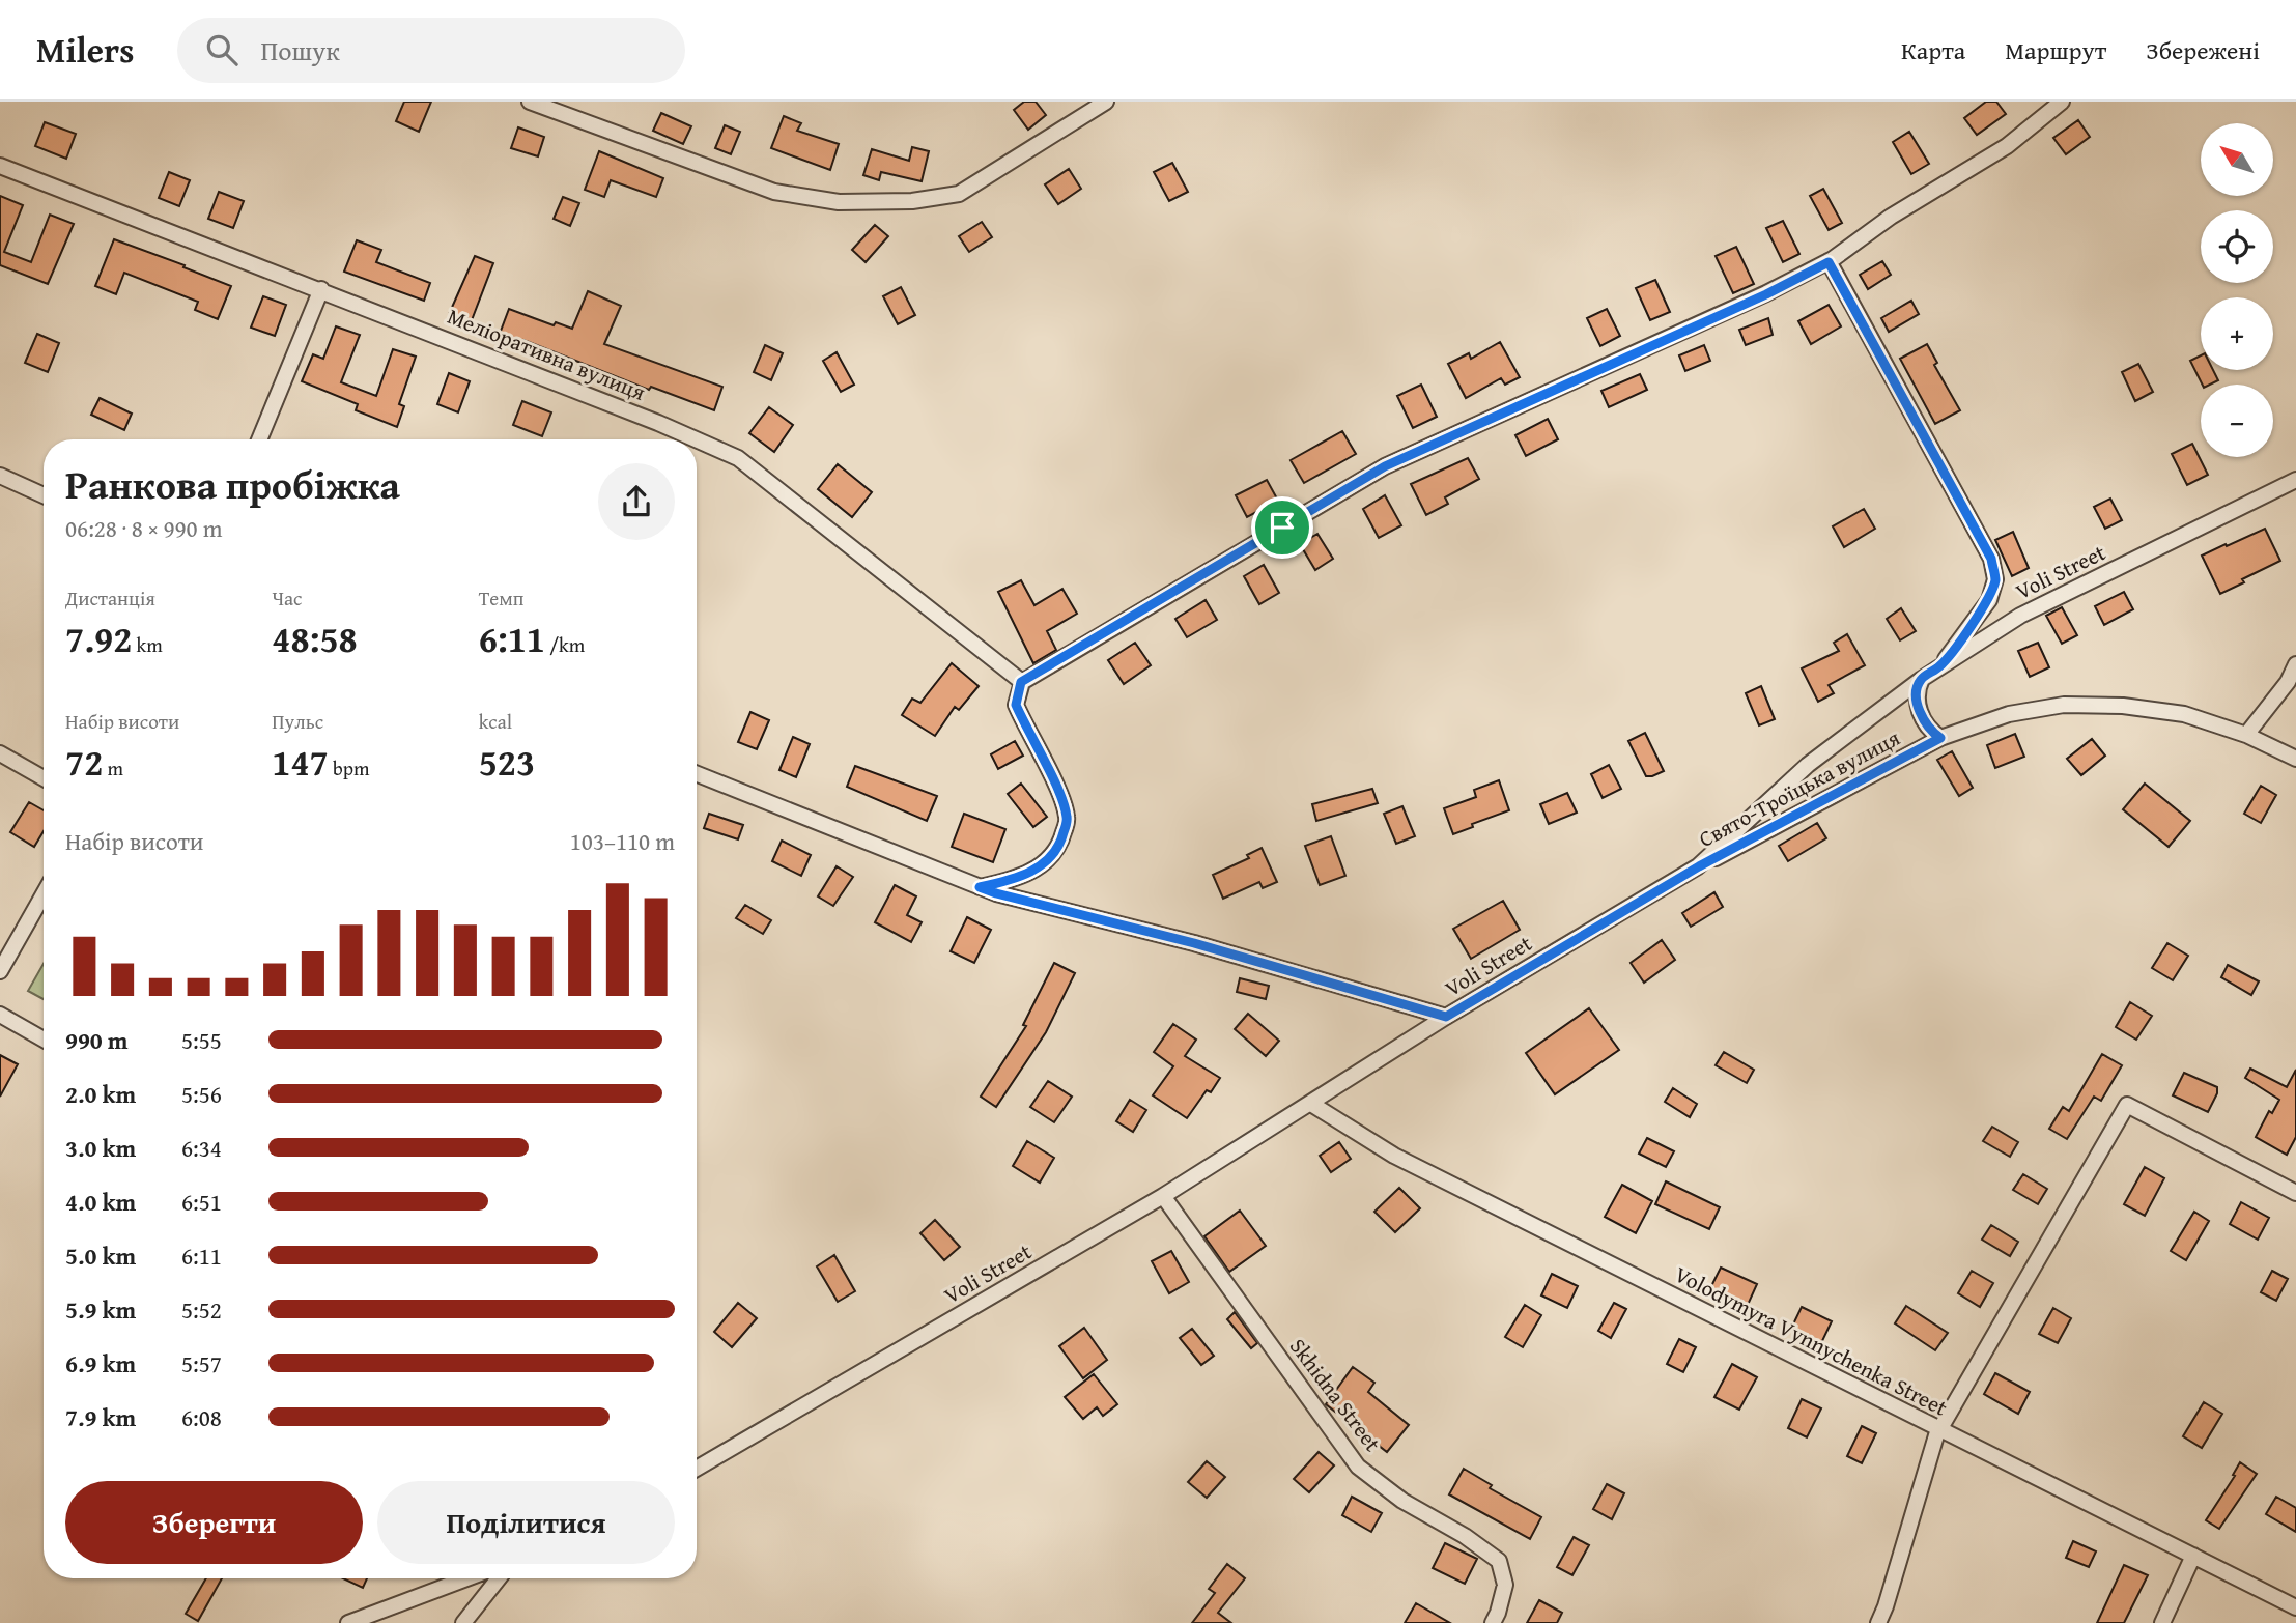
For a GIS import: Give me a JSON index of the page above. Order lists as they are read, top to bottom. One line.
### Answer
{"streets":{"street":["Меліоративна вулиця","Voli Street","Свято-Троїцька вулиця","Volodymyra Vynnychenka Street","Skhidna Street"]},"crossings":[["Voli Street","Свято-Троїцька вулиця"],["Voli Street","Volodymyra Vynnychenka Street"],["Voli Street","Skhidna Street"]],"north":"top left","page":{"header":"Milers","search":"Пошук","nav":["Карта","Маршрут","Збережені"],"map_buttons":["+","−"],"heading":["Ранкова пробіжка","06:28 · 8 × 990 m"],"stats":[["Дистанція","7.92 km"],["Час","48:58"],["Темп","6:11 /km"],["Набір висоти","72 m"],["Пульс","147 bpm"],["kcal","523"]],"chart":["Набір висоти","103–110 m"],"list":[{"name":"990 m","note":"5:55"},{"name":"2.0 km","note":"5:56"},{"name":"3.0 km","note":"6:34"},{"name":"4.0 km","note":"6:51"},{"name":"5.0 km","note":"6:11"},{"name":"5.9 km","note":"5:52"},{"name":"6.9 km","note":"5:57"},{"name":"7.9 km","note":"6:08"}],"buttons":["Зберегти","Поділитися"]}}
